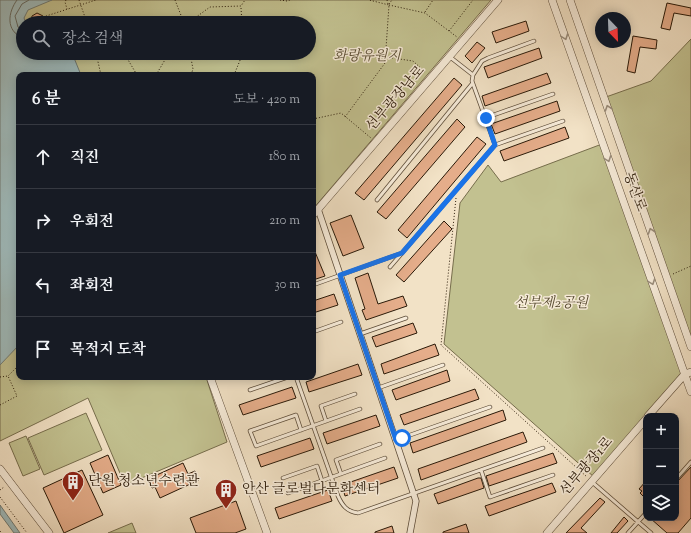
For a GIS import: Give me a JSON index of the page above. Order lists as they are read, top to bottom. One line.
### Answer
{"streets":{"street":["선부광장남로","동산로","선부광장1로"]},"parks":["화랑유원지","선부제2공원"],"places":{"building":["단원 청소년수련관","안산 글로벌다문화센터"]},"north":"bottom right","page":{"search":"장소 검색","heading":["6 분","도보 · 420 m"],"list":[["직진","180 m"],["우회전","210 m"],["좌회전","30 m"],"목적지 도착"],"map_buttons":["+","−"]}}
